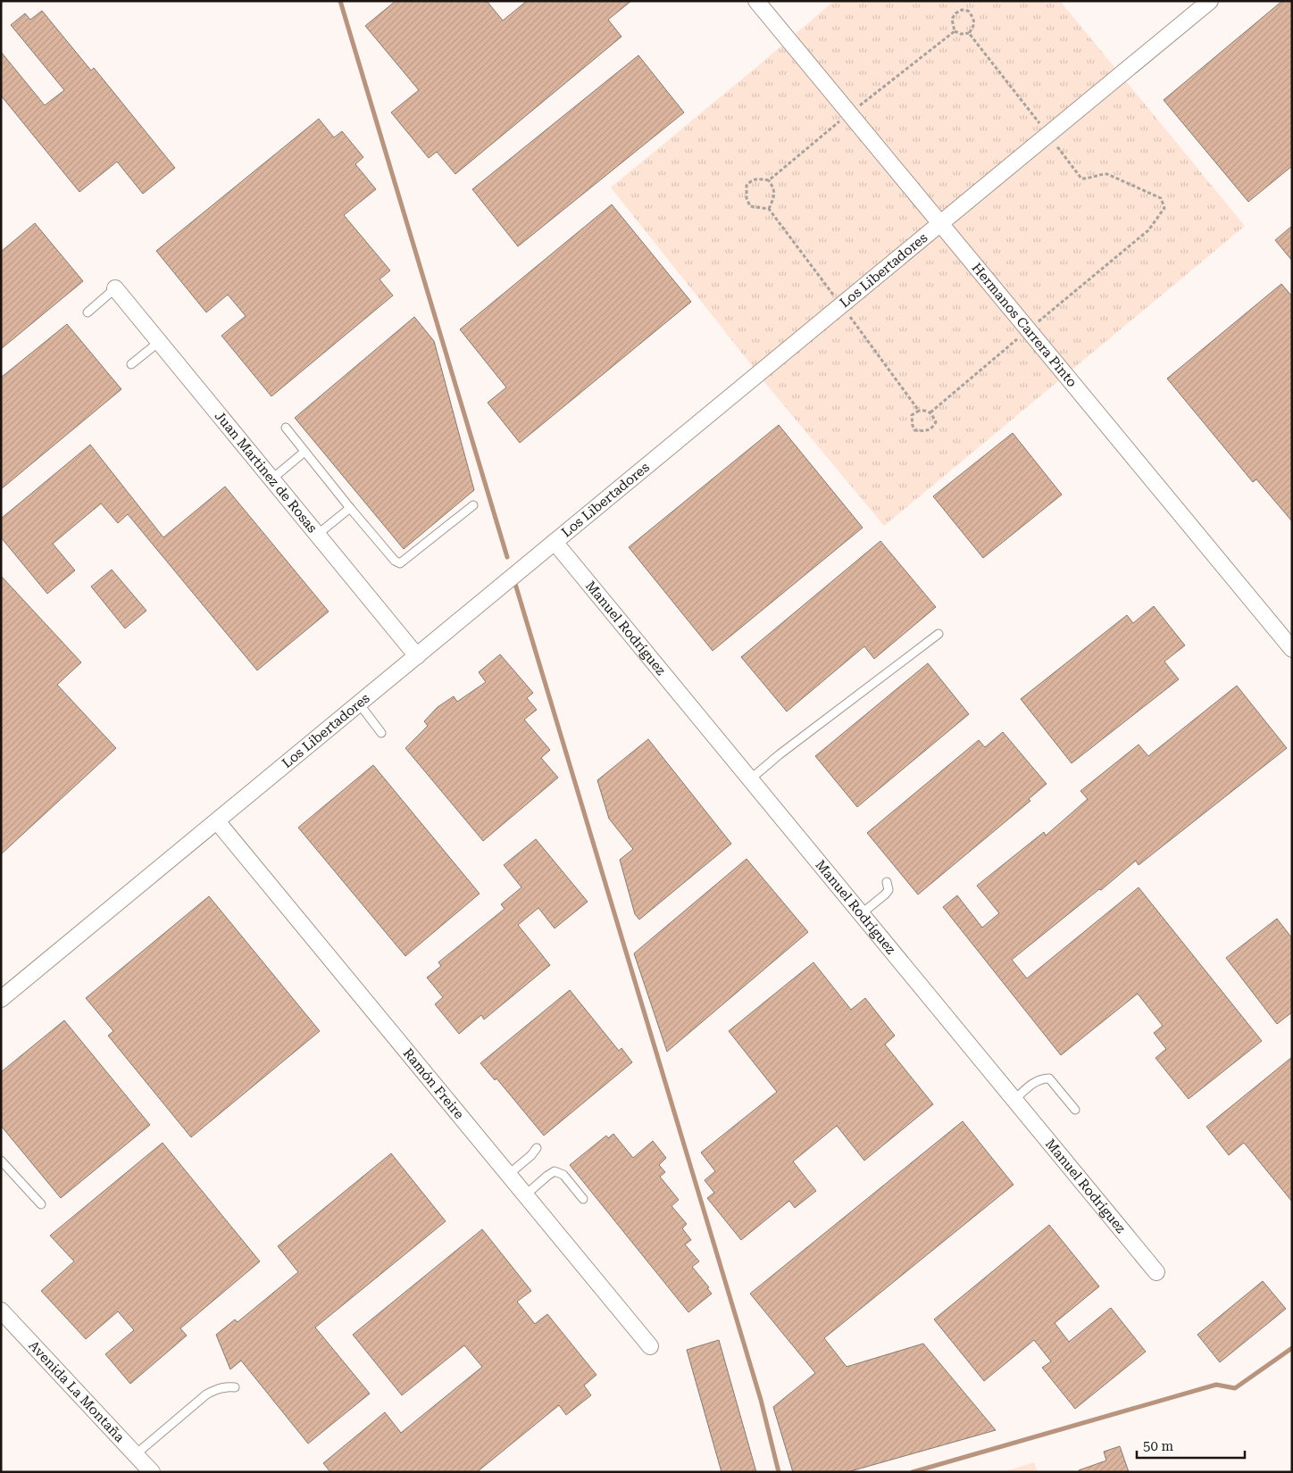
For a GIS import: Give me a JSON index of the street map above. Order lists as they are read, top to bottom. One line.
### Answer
{"streets":{"street":["Los Libertadores","Hermanos Carrera Pinto","Juan Martinez de Rosas","Manuel Rodríguez","Ramón Freire","Avenida La Montaña"]},"crossings":[["Los Libertadores","Hermanos Carrera Pinto"],["Los Libertadores","Juan Martinez de Rosas"],["Los Libertadores","Manuel Rodríguez"],["Los Libertadores","Ramón Freire"]],"scale_bar":"50 m"}
